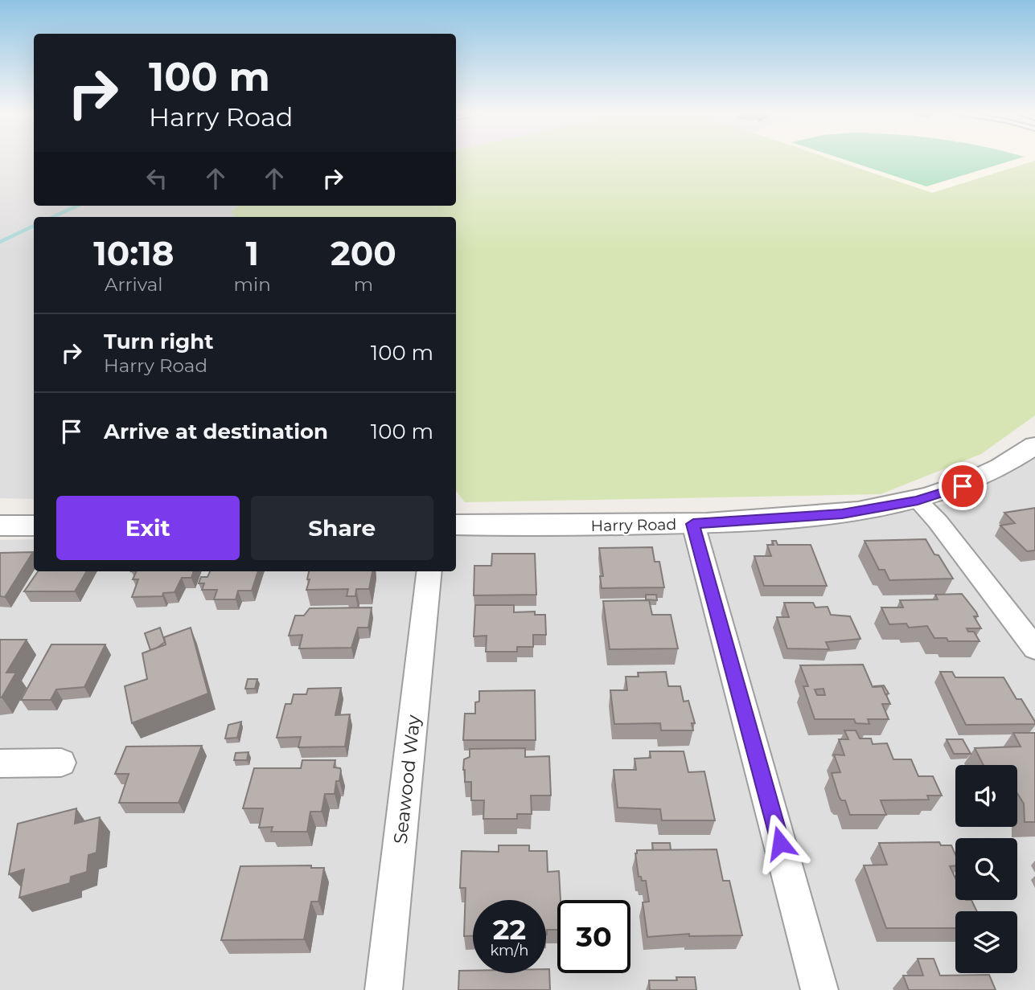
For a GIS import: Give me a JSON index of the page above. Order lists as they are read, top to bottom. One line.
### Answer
{"streets":{"street":["Harry Road","Seawood Way"]},"page":{"turn":["100 m","Harry Road"],"eta":["10:18","Arrival","1","min","200","m"],"list":[{"name":"Turn right","note":"Harry Road","value":"100 m"},{"name":"Arrive at destination","value":"100 m"}],"buttons":["Exit","Share"],"speed":"22 km/h","limit":"30"}}
